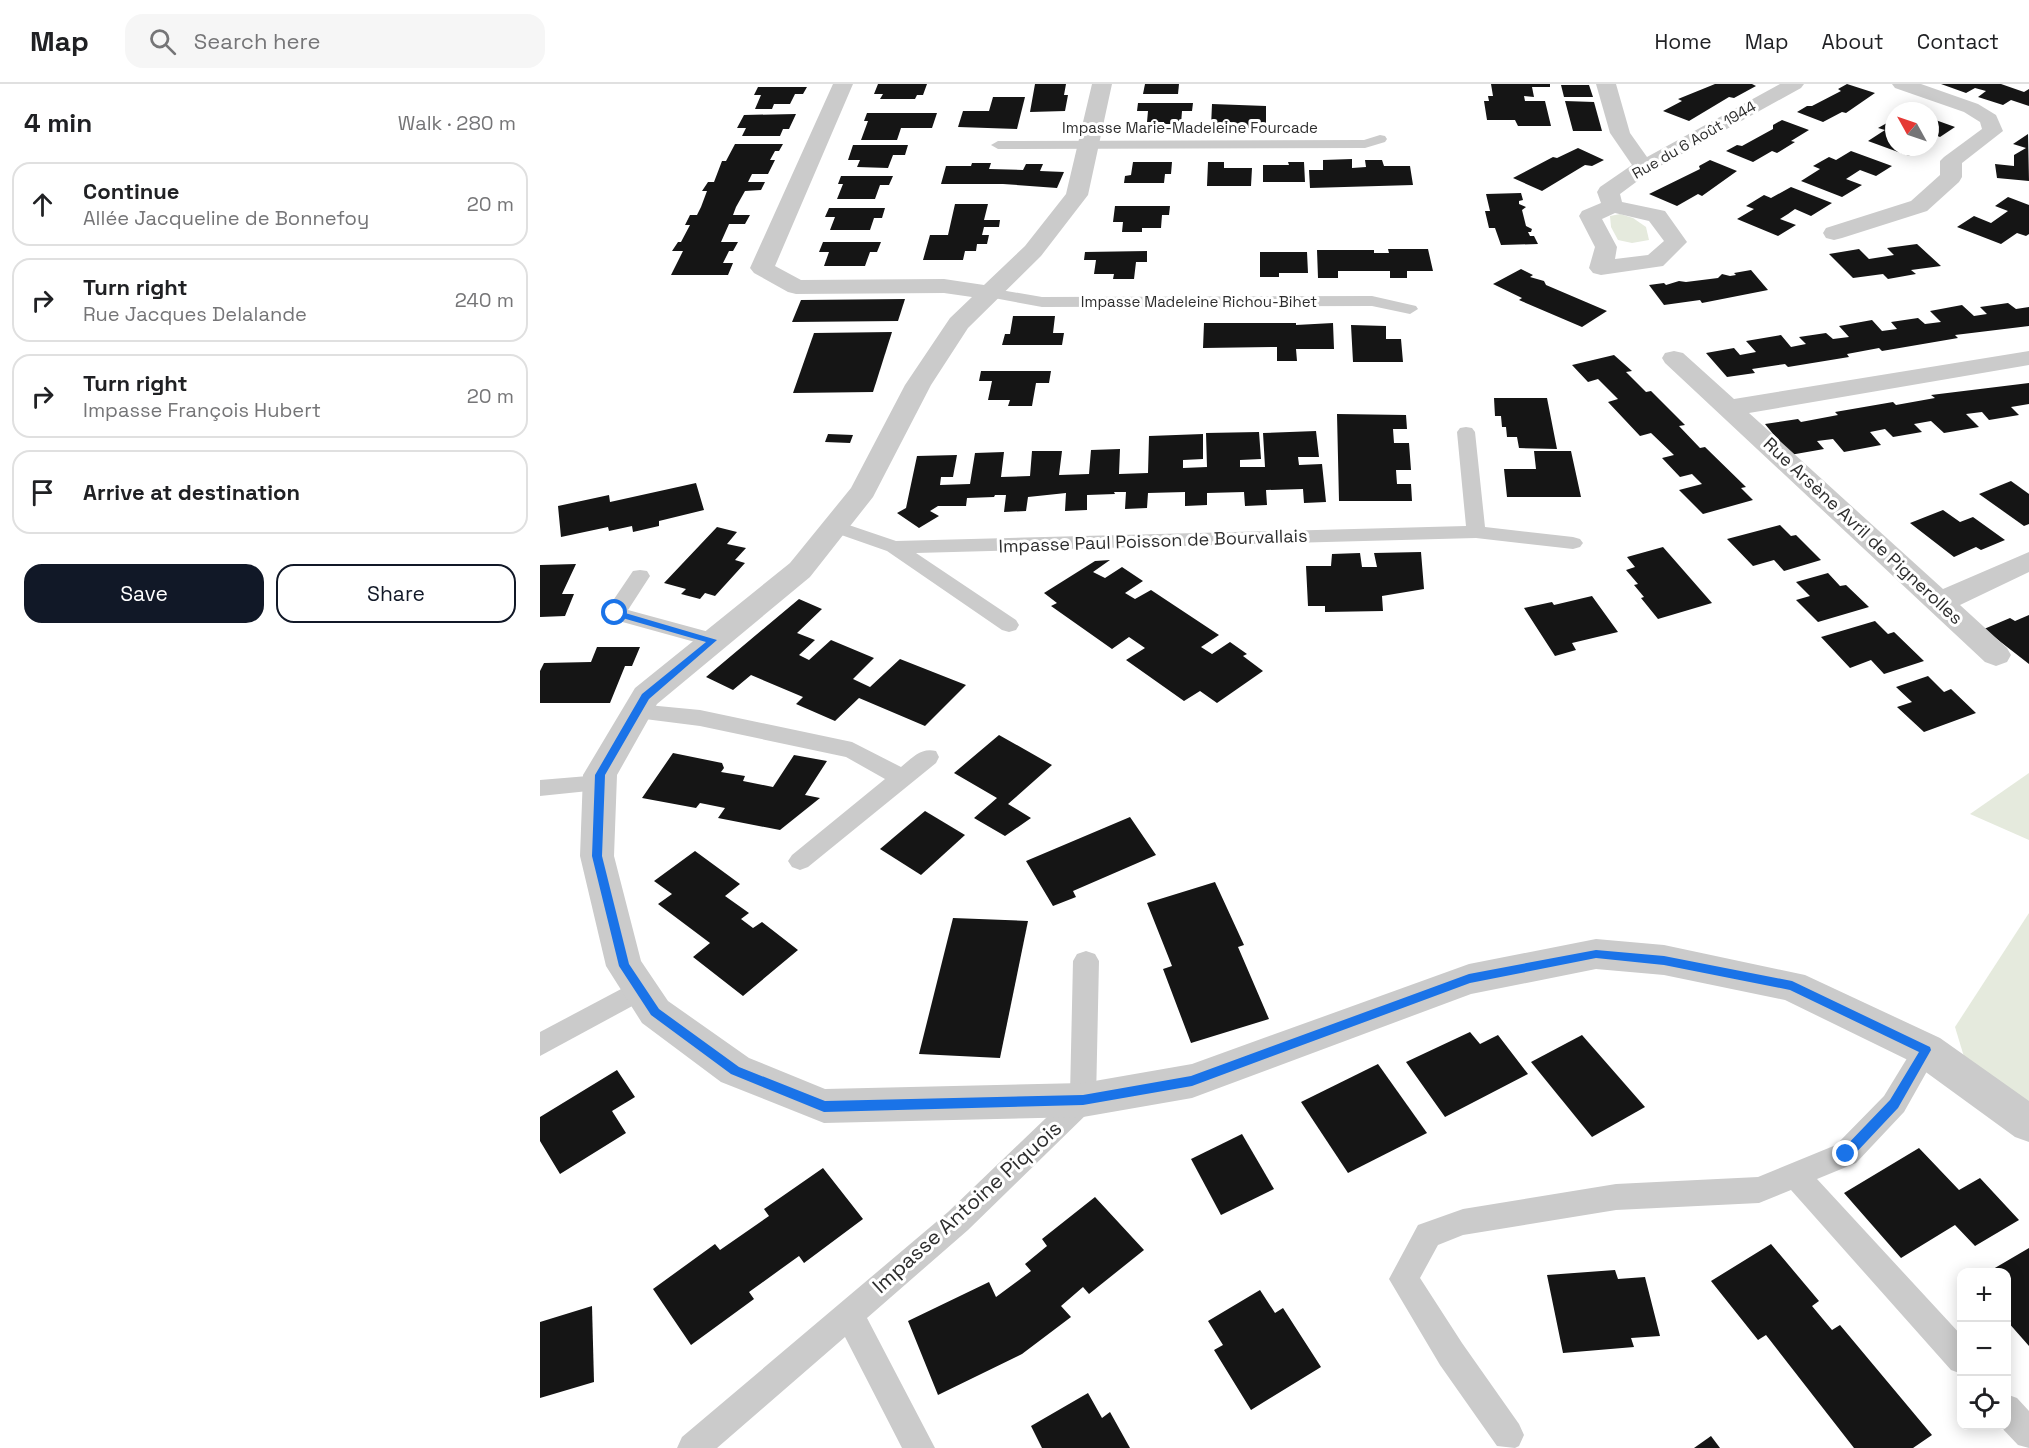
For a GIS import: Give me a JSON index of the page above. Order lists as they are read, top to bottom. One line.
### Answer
{"streets":{"street":["Rue du 6 Août 1944","Rue Arsène Avril de Pignerolles"],"lane":["Impasse Marie-Madeleine Fourcade","Impasse Madeleine Richou-Bihet","Impasse Paul Poisson de Bourvallais","Impasse Antoine Piquois"]},"north":"top left","page":{"header":"Map","search":"Search here","nav":["Home","Map","About","Contact"],"heading":["4 min","Walk · 280 m"],"list":[["Continue","Allée Jacqueline de Bonnefoy","20 m"],["Turn right","Rue Jacques Delalande","240 m"],["Turn right","Impasse François Hubert","20 m"],"Arrive at destination"],"buttons":["Save","Share"],"map_buttons":["+","−"]}}
